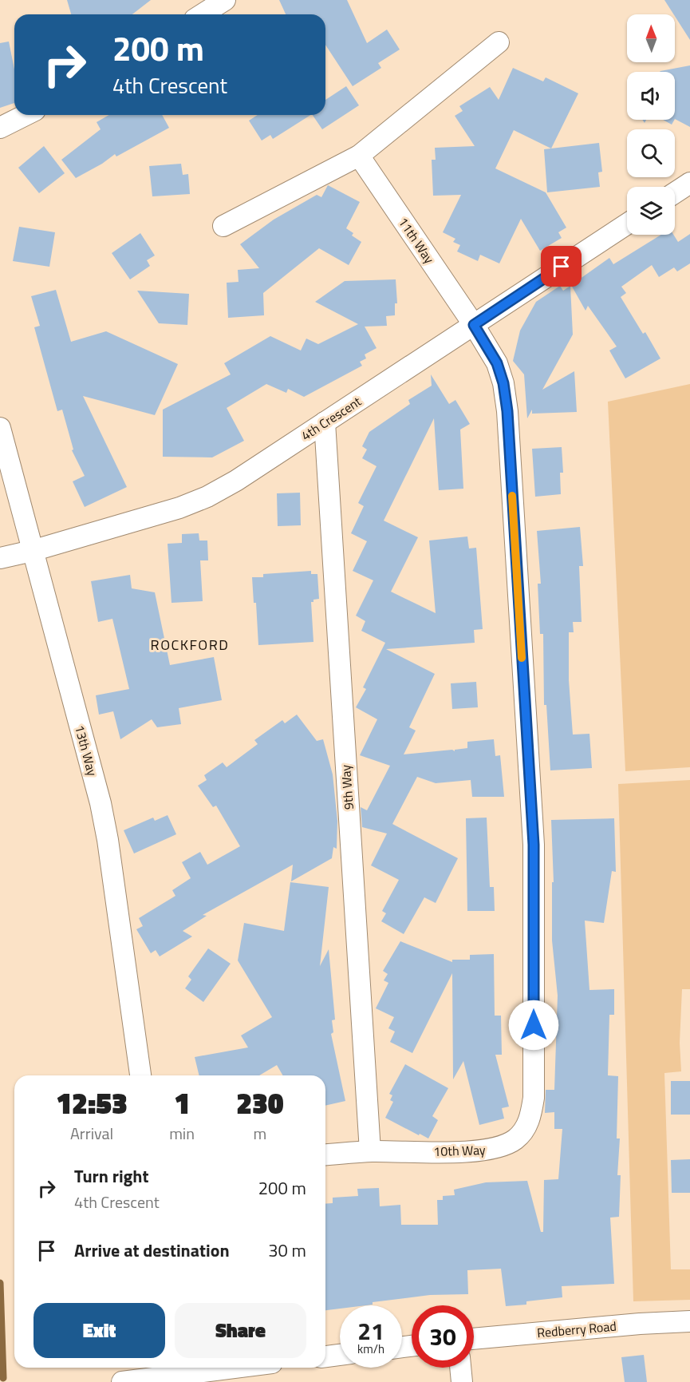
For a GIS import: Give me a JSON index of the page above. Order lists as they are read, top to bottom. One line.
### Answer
{"streets":{"street":["11th Way","4th Crescent","13th Way","9th Way","10th Way","Redberry Road"]},"crossings":[["11th Way","4th Crescent"],["11th Way","10th Way"],["4th Crescent","13th Way"],["4th Crescent","9th Way"],["4th Crescent","10th Way"],["9th Way","10th Way"]],"districts":["ROCKFORD"],"north":"top","page":{"turn":["200 m","4th Crescent"],"eta":["12:53","Arrival","1","min","230","m"],"list":[{"name":"Turn right","note":"4th Crescent","value":"200 m"},{"name":"Arrive at destination","value":"30 m"}],"buttons":["Exit","Share"],"speed":"21 km/h","limit":"30"}}
